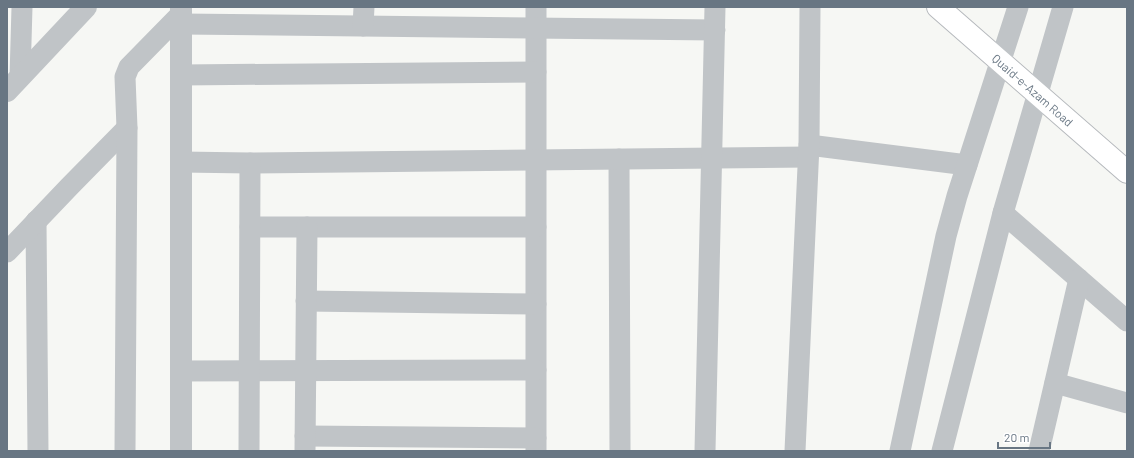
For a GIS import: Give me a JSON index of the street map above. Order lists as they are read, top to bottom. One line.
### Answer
{"streets":{"main road":["Quaid-e-Azam Road"]},"scale_bar":"20 m"}
